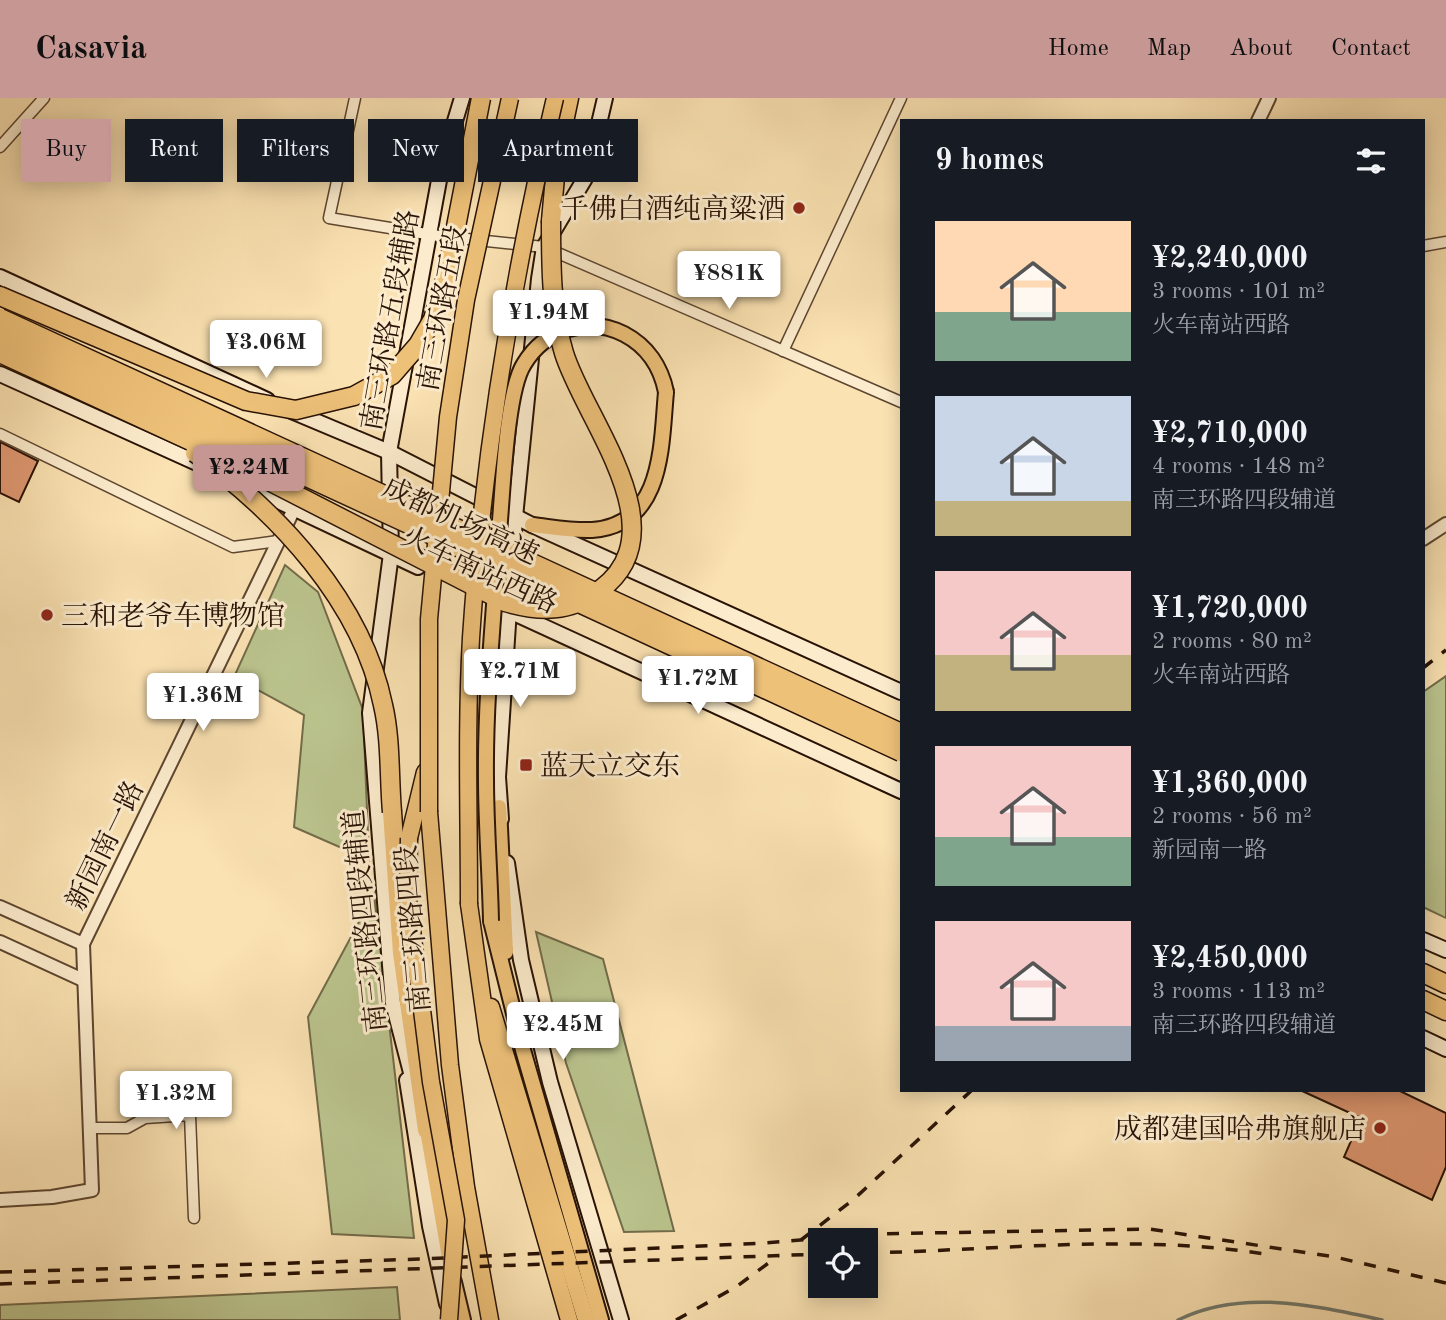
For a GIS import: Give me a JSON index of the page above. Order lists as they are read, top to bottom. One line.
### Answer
{"streets":{"highway":["南三环路五段","成都机场高速","南三环路四段"],"main road":["南三环路五段辅路","火车南站西路","南三环路四段辅道"],"street":["新园南一路"]},"crossings":[["南三环路五段","南三环路四段"],["南三环路五段辅路","火车南站西路"],["南三环路五段辅路","南三环路四段辅道"],["火车南站西路","新园南一路"],["火车南站西路","南三环路四段辅道"]],"places":{"other":["千佛白酒纯高粱酒","三和老爷车博物馆","成都建国哈弗旗舰店"],"transit":["蓝天立交东"]},"page":{"header":"Casavia","nav":["Home","Map","About","Contact"],"chip":["Buy","Rent","Filters","New","Apartment"],"heading":"9 homes","list":[{"name":"¥2,240,000","note":"3 rooms · 101 m² · 火车南站西路"},{"name":"¥2,710,000","note":"4 rooms · 148 m² · 南三环路四段辅道"},{"name":"¥1,720,000","note":"2 rooms · 80 m² · 火车南站西路"},{"name":"¥1,360,000","note":"2 rooms · 56 m² · 新园南一路"},{"name":"¥2,450,000","note":"3 rooms · 113 m² · 南三环路四段辅道"}],"price":["¥881K","¥1.94M","¥3.06M","¥2.24M","¥2.71M","¥1.72M","¥1.36M","¥2.45M","¥1.32M"]}}
